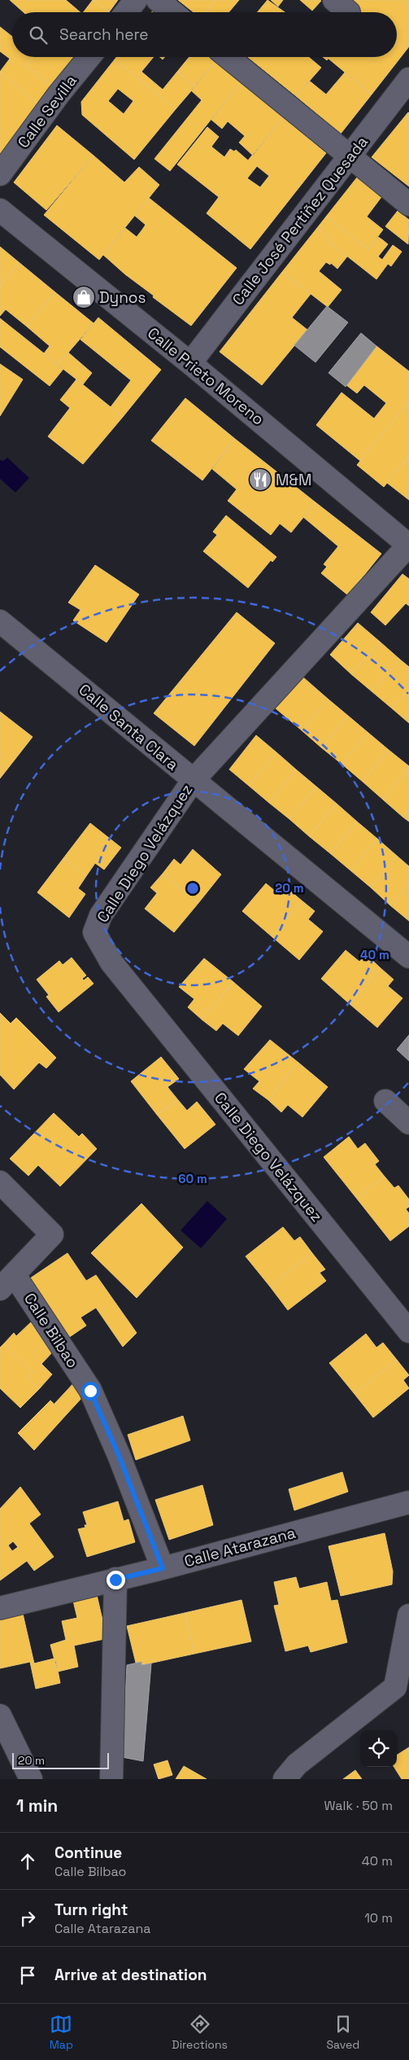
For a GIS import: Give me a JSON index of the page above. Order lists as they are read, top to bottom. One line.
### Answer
{"streets":{"street":["Calle Sevilla","Calle José Pertiñez Quesada","Calle Prieto Moreno","Calle Santa Clara","Calle Diego Velázquez","Calle Bilbao","Calle Atarazana"]},"crossings":[["Calle José Pertiñez Quesada","Calle Prieto Moreno"],["Calle Prieto Moreno","Calle Diego Velázquez"],["Calle Santa Clara","Calle Diego Velázquez"],["Calle Bilbao","Calle Atarazana"]],"places":{"shop":["Dynos"],"restaurant":["M&M"]},"scale_bar":"20 m","page":{"search":"Search here","scale":"20 m","heading":["1 min","Walk · 50 m"],"list":[["Continue","Calle Bilbao","40 m"],["Turn right","Calle Atarazana","10 m"],"Arrive at destination"],"nav":["Map","Directions","Saved"]},"rings":["20 m","40 m","60 m"]}
